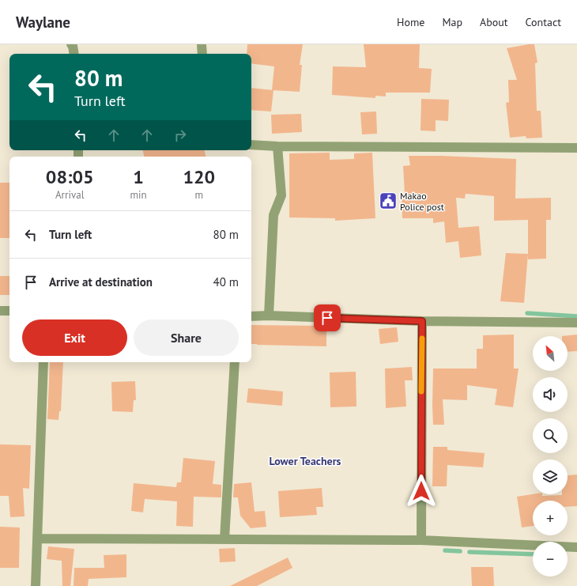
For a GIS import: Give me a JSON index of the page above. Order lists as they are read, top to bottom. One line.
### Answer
{"districts":["Lower Teachers"],"places":{"public building":["Makao Police post"]},"north":"top left","page":{"header":"Waylane","nav":["Home","Map","About","Contact"],"turn":["80 m","Turn left"],"eta":["08:05","Arrival","1","min","120","m"],"list":[{"name":"Turn left","value":"80 m"},{"name":"Arrive at destination","value":"40 m"}],"buttons":["Exit","Share"],"map_buttons":["+","−"]}}
